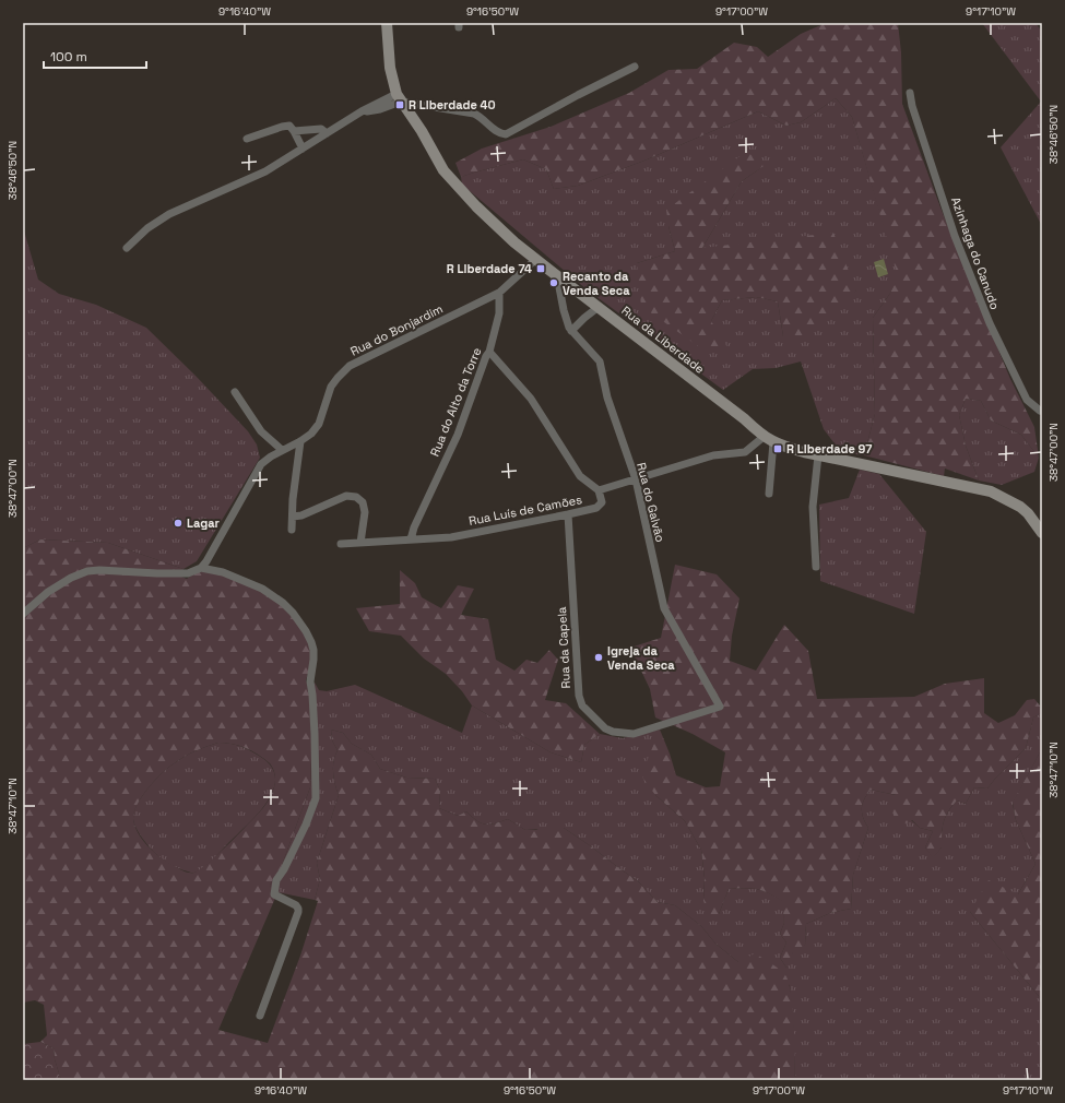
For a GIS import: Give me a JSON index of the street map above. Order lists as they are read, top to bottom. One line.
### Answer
{"streets":{"street":["Azinhaga do Canudo","Rua do Bonjardim","Rua da Liberdade","Rua do Alto da Torre","Rua do Galvão","Rua Luís de Camões","Rua da Capela"]},"crossings":[["Rua do Bonjardim","Rua da Liberdade"],["Rua do Bonjardim","Rua do Alto da Torre"],["Rua da Liberdade","Rua do Galvão"],["Rua do Alto da Torre","Rua Luís de Camões"],["Rua do Galvão","Rua da Capela"],["Rua Luís de Camões","Rua da Capela"]],"places":{"transit":["R Liberdade 40","R Liberdade 74","R Liberdade 97"],"other":["Recanto da Venda Seca","Lagar","Igreja da Venda Seca"]},"scale_bar":"100 m","coordinates":["9°16'40\"W","9°16'50\"W","9°17'00\"W","9°17'10\"W","38°46'50\"N","38°47'00\"N","38°47'10\"N"]}
